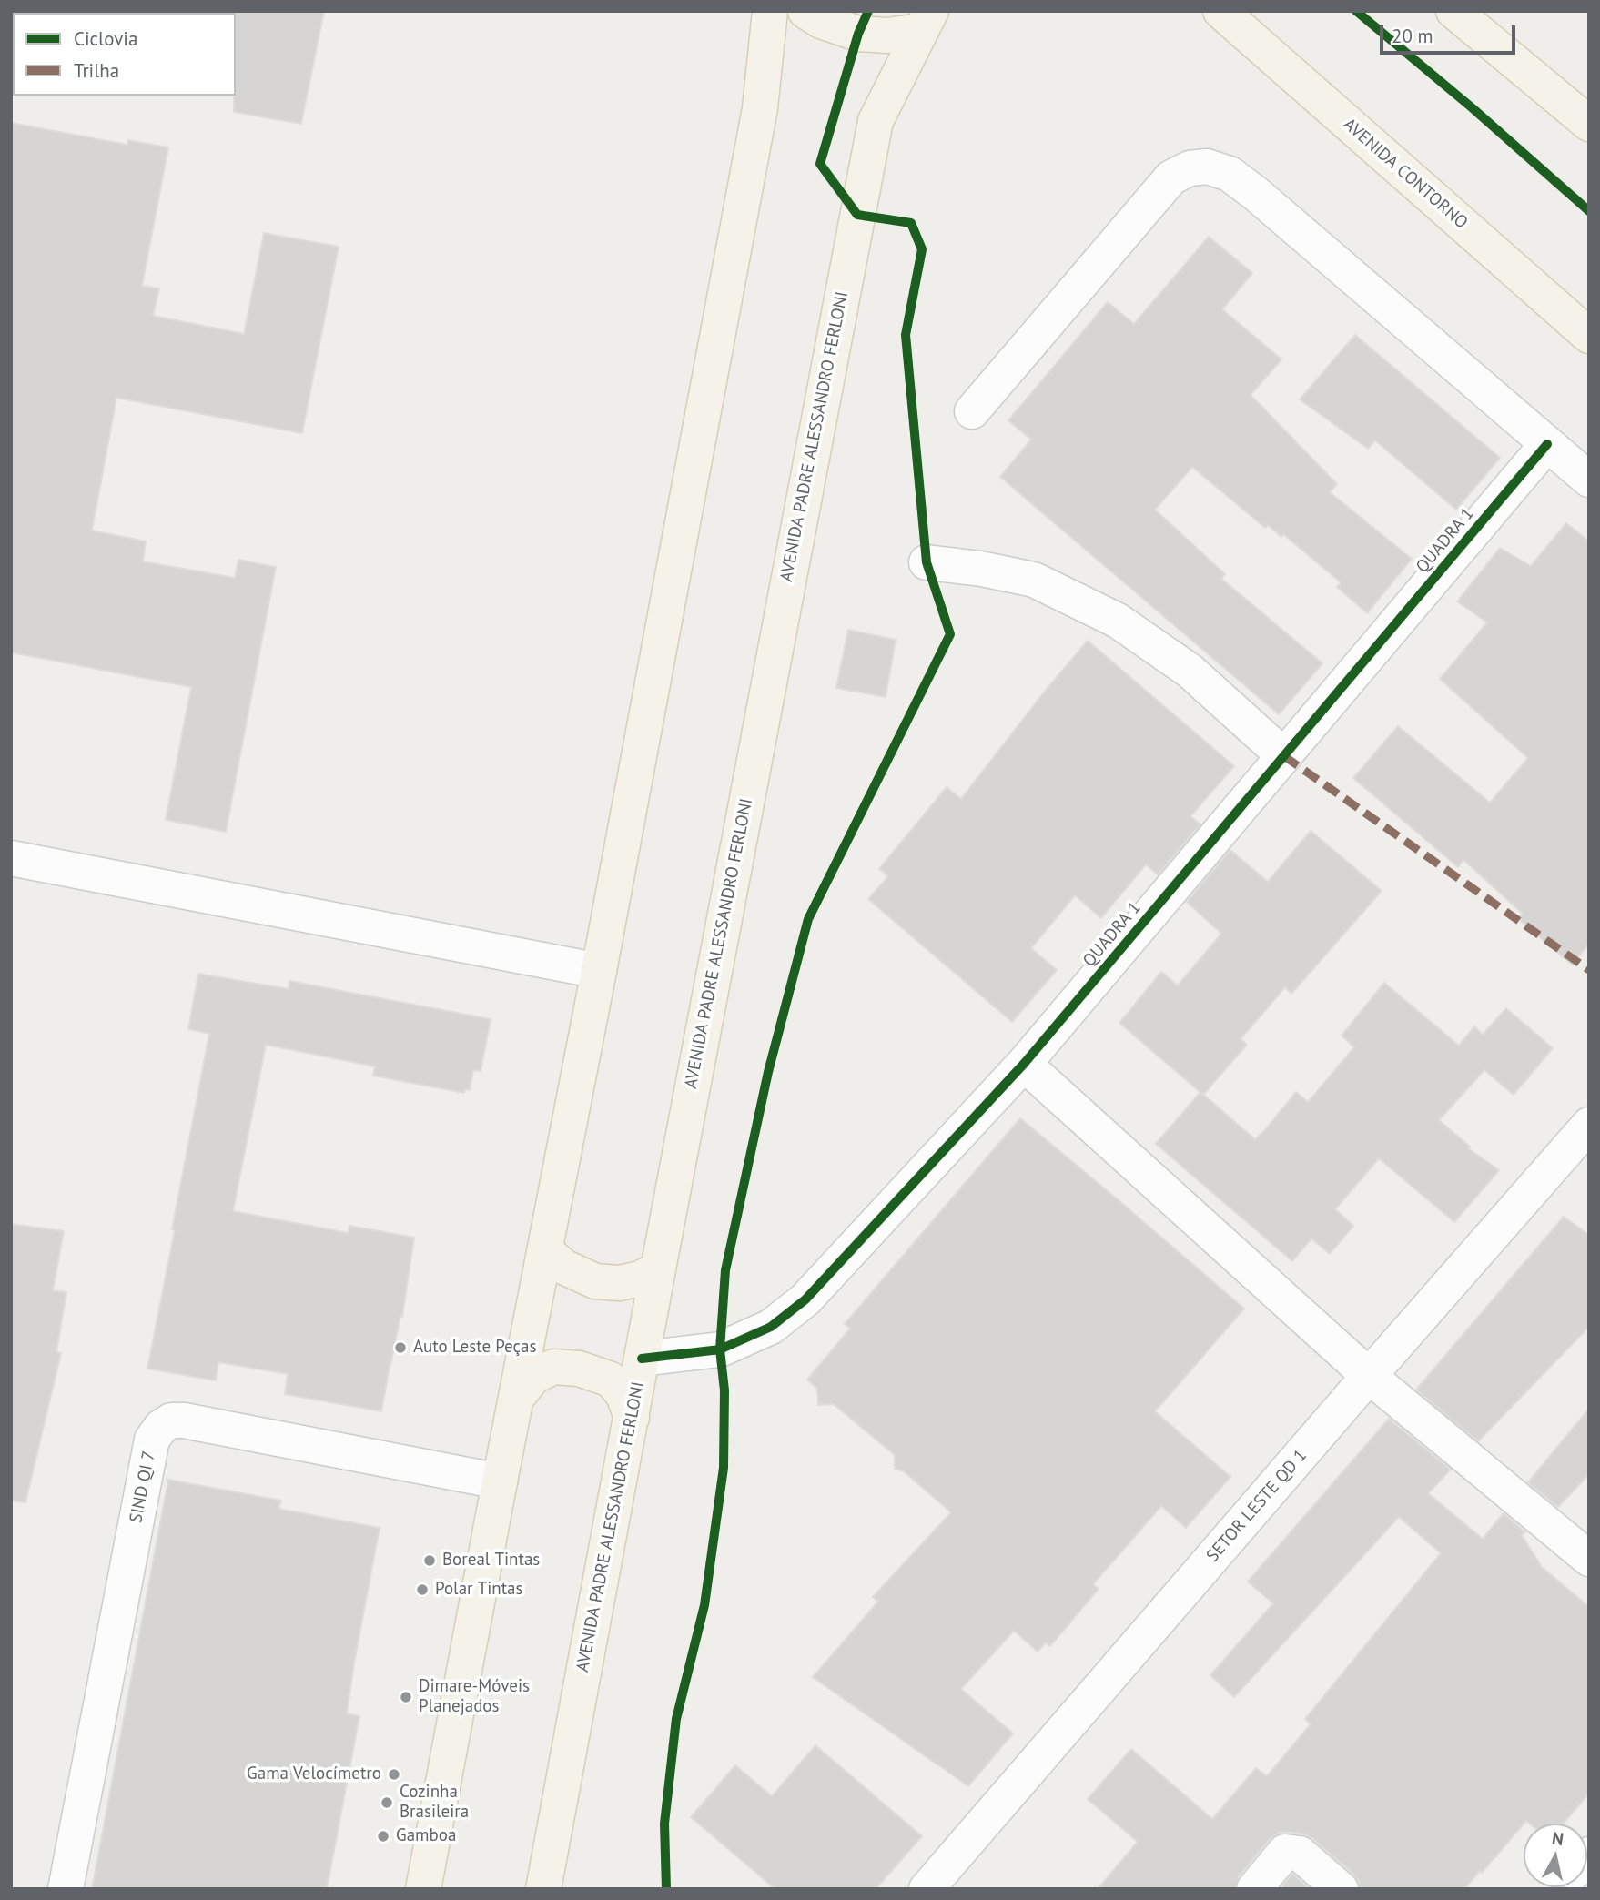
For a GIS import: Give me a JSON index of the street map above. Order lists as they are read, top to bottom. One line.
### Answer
{"streets":{"main road":["AVENIDA CONTORNO","AVENIDA PADRE ALESSANDRO FERLONI"],"street":["QUADRA 1","SIND QI 7","SETOR LESTE QD 1"]},"crossings":[["AVENIDA PADRE ALESSANDRO FERLONI","QUADRA 1"]],"places":["Auto Leste Peças","Boreal Tintas","Polar Tintas","Dimare-Móveis Planejados","Gama Velocímetro","Cozinha Brasileira","Gamboa"],"legend":["Ciclovia","Trilha"],"scale_bar":"20 m","north":"top"}
